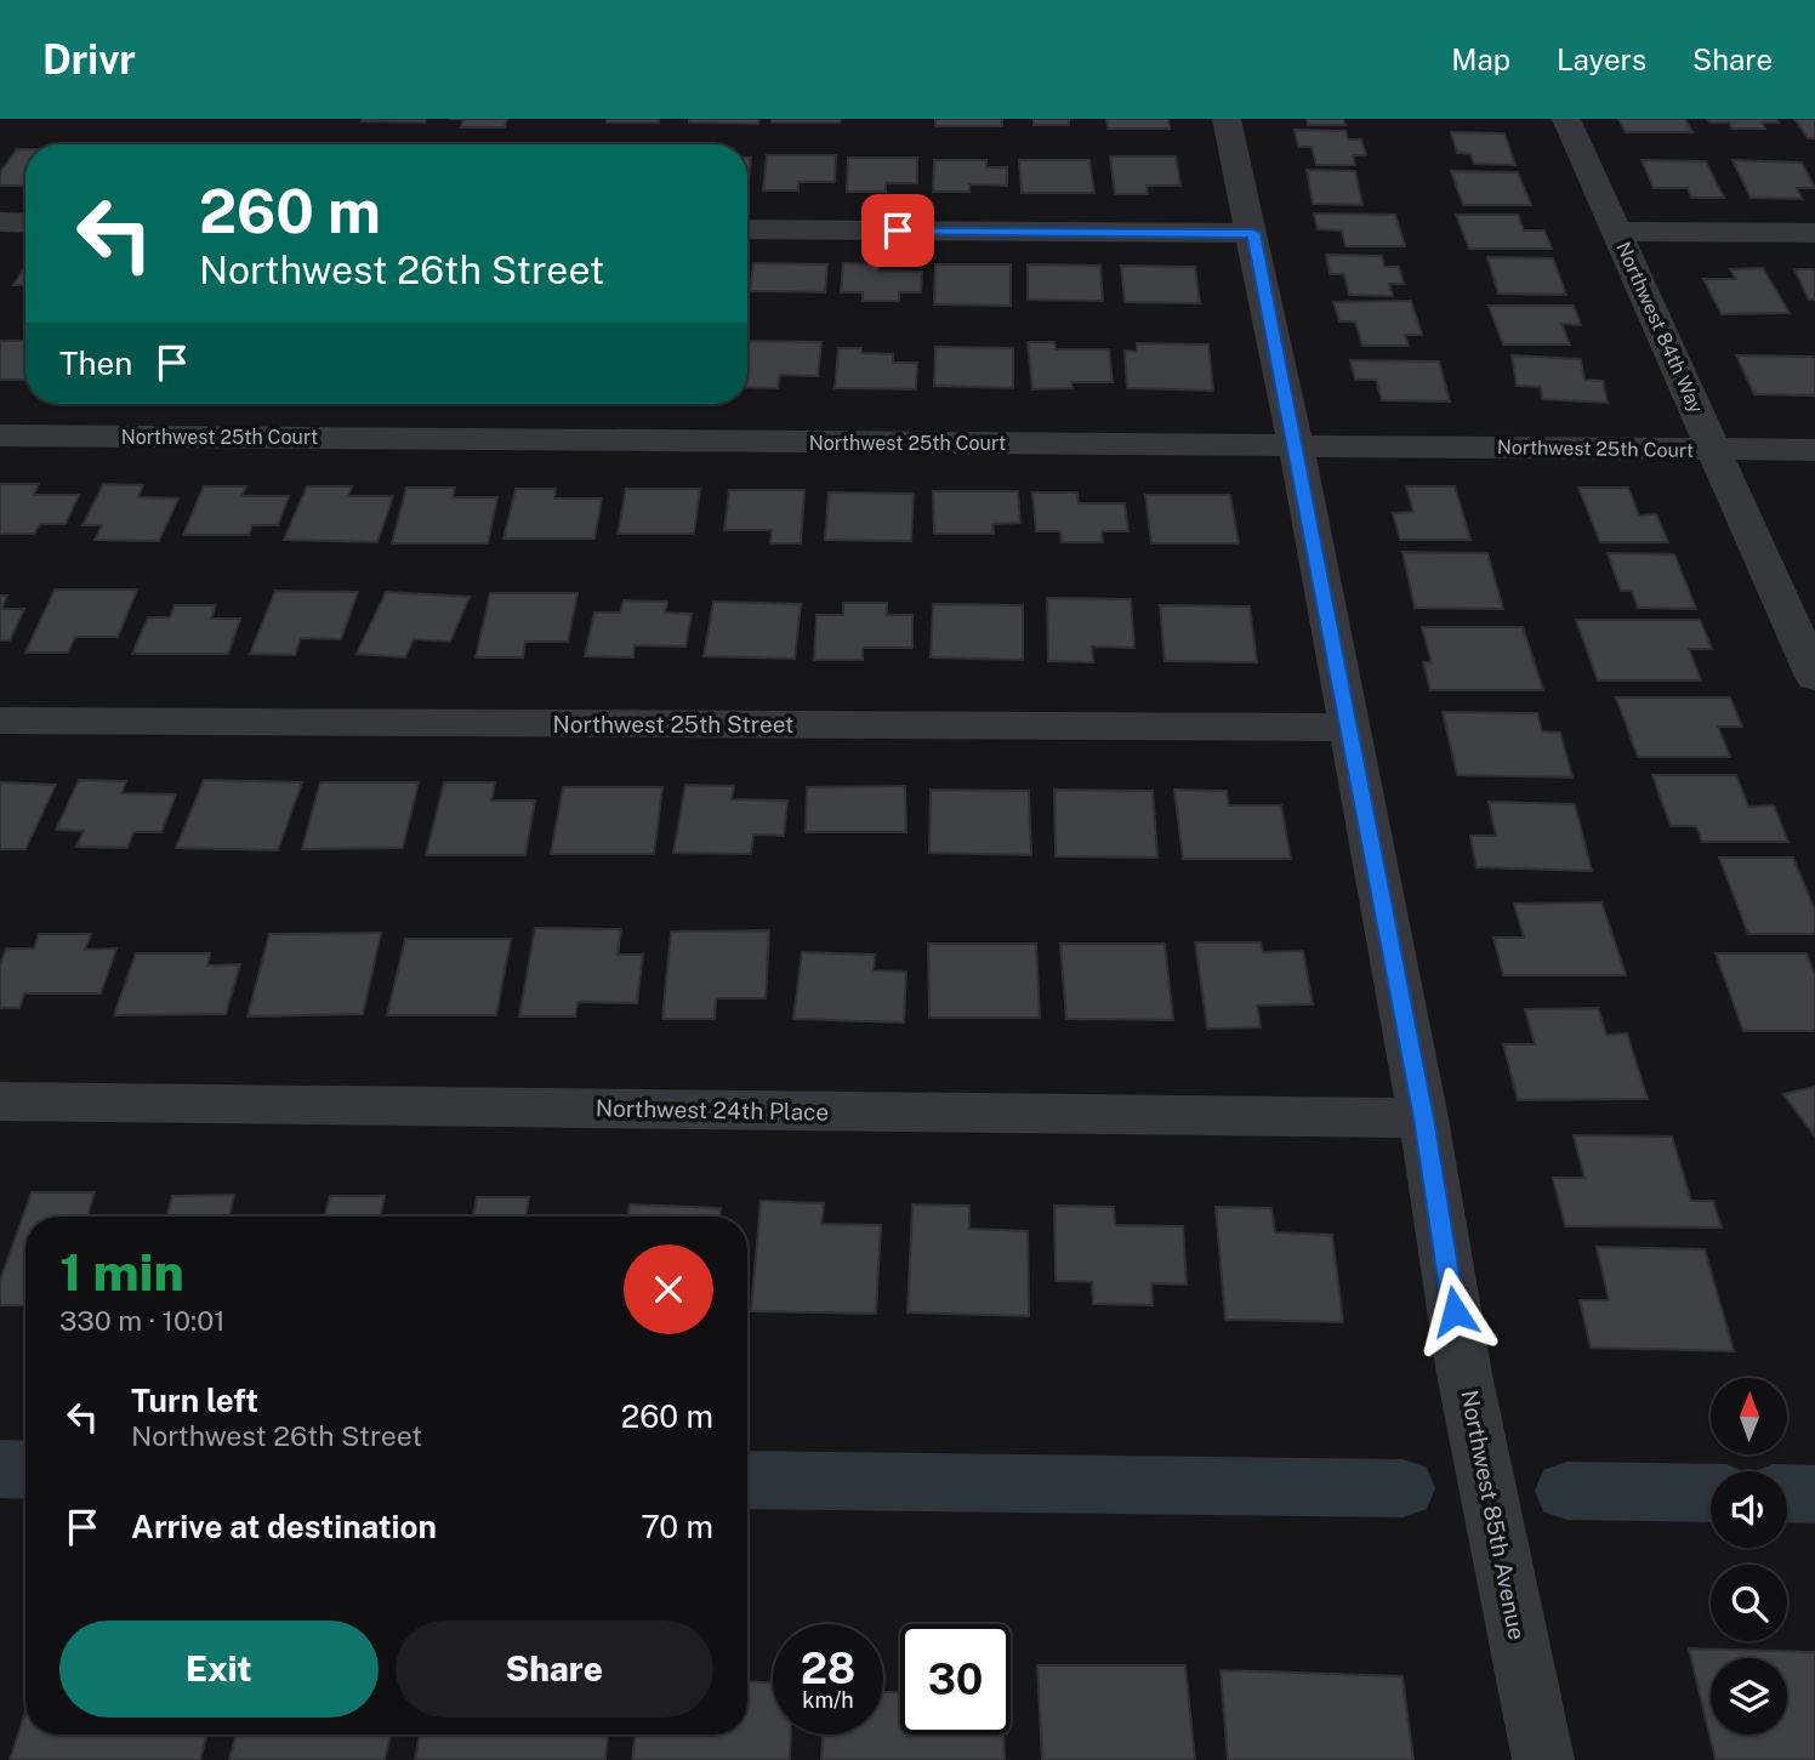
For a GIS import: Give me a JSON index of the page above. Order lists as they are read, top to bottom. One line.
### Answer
{"streets":{"street":["Northwest 84th Way","Northwest 25th Court","Northwest 25th Street","Northwest 24th Place","Northwest 85th Avenue"]},"crossings":[["Northwest 84th Way","Northwest 25th Court"],["Northwest 25th Court","Northwest 85th Avenue"],["Northwest 25th Street","Northwest 85th Avenue"],["Northwest 24th Place","Northwest 85th Avenue"]],"north":"top","page":{"header":"Drivr","nav":["Map","Layers","Share"],"turn":["260 m","Northwest 26th Street"],"then":"Then","heading":["1 min","330 m · 10:01"],"list":[{"name":"Turn left","note":"Northwest 26th Street","value":"260 m"},{"name":"Arrive at destination","value":"70 m"}],"buttons":["Exit","Share"],"speed":"28 km/h","limit":"30"}}
